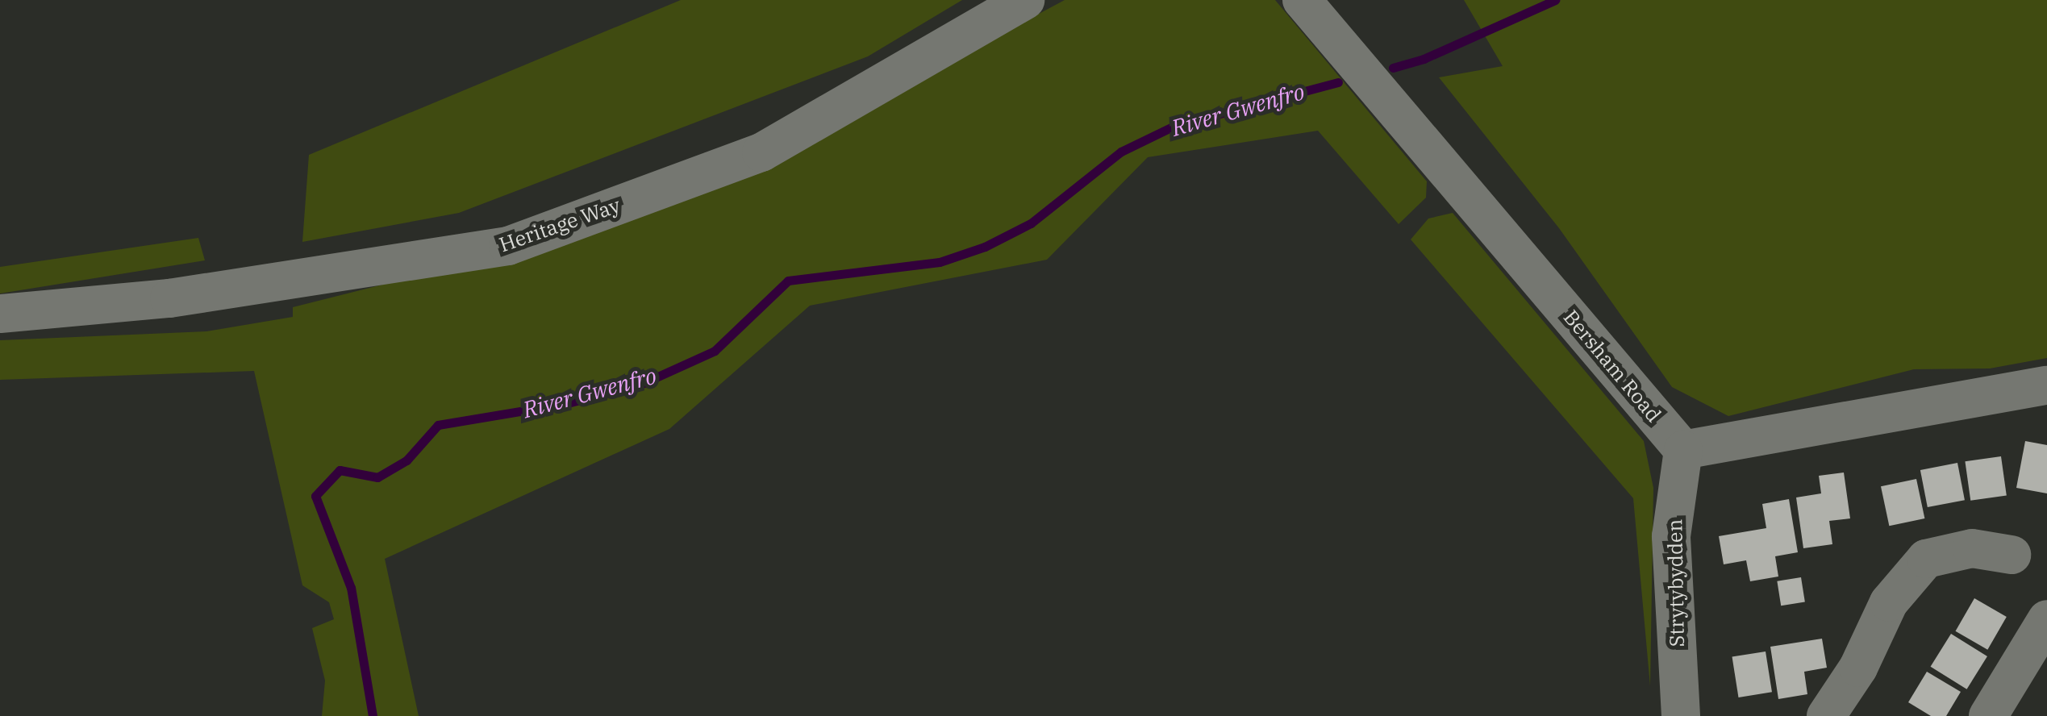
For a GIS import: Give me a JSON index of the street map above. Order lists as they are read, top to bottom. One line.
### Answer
{"streets":{"street":["Heritage Way","Bersham Road","Strytybydden"]},"crossings":[["Bersham Road","Strytybydden"]],"water":["River Gwenfro"]}
